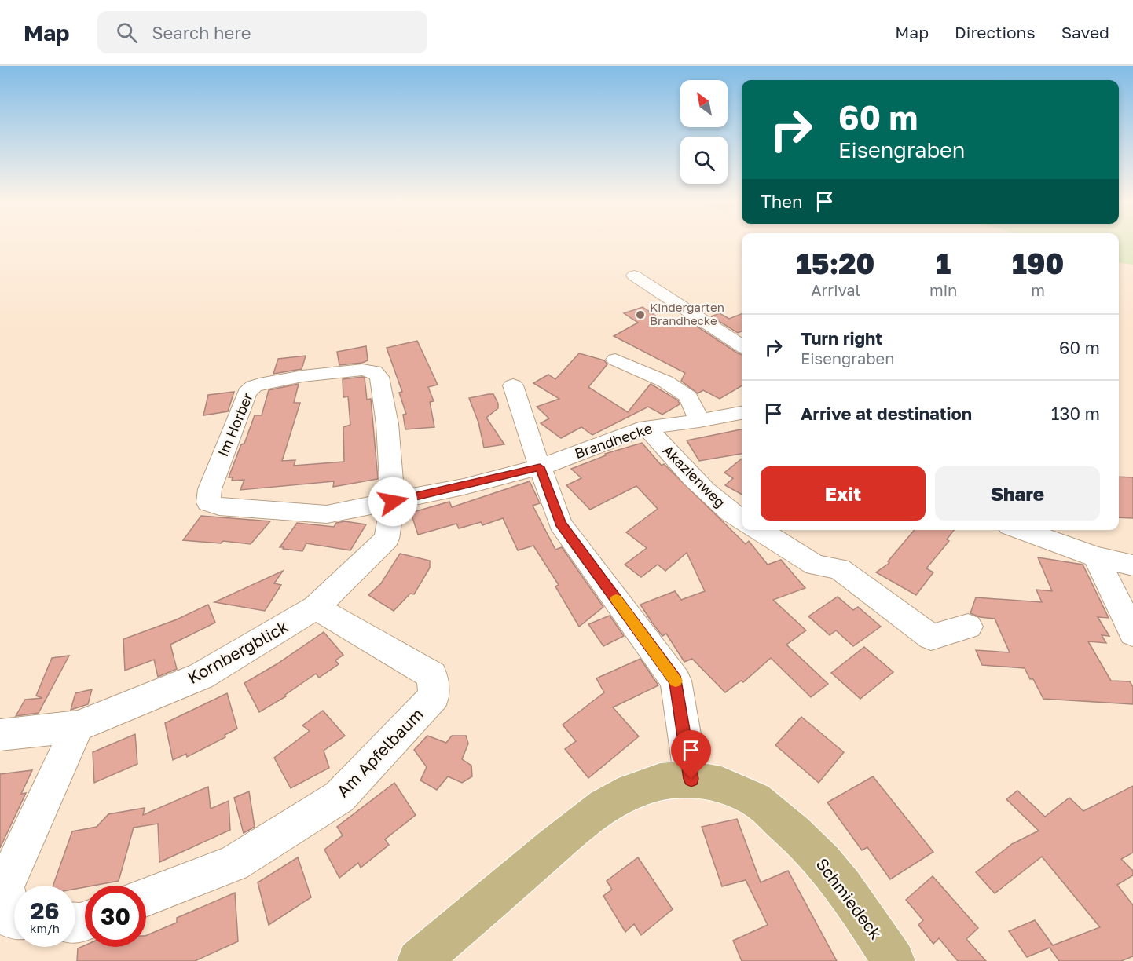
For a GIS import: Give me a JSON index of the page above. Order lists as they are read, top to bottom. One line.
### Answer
{"streets":{"main road":["Schmiedeck"],"street":["Im Horber","Brandhecke","Akazienweg","Kornbergblick","Am Apfelbaum"]},"crossings":[["Im Horber","Brandhecke"],["Im Horber","Kornbergblick"],["Brandhecke","Akazienweg"],["Kornbergblick","Am Apfelbaum"]],"places":["Kindergarten Brandhecke"],"north":"top left","page":{"header":"Map","search":"Search here","nav":["Map","Directions","Saved"],"turn":["60 m","Eisengraben"],"then":"Then","eta":["15:20","Arrival","1","min","190","m"],"list":[{"name":"Turn right","note":"Eisengraben","value":"60 m"},{"name":"Arrive at destination","value":"130 m"}],"buttons":["Exit","Share"],"speed":"26 km/h","limit":"30"}}
